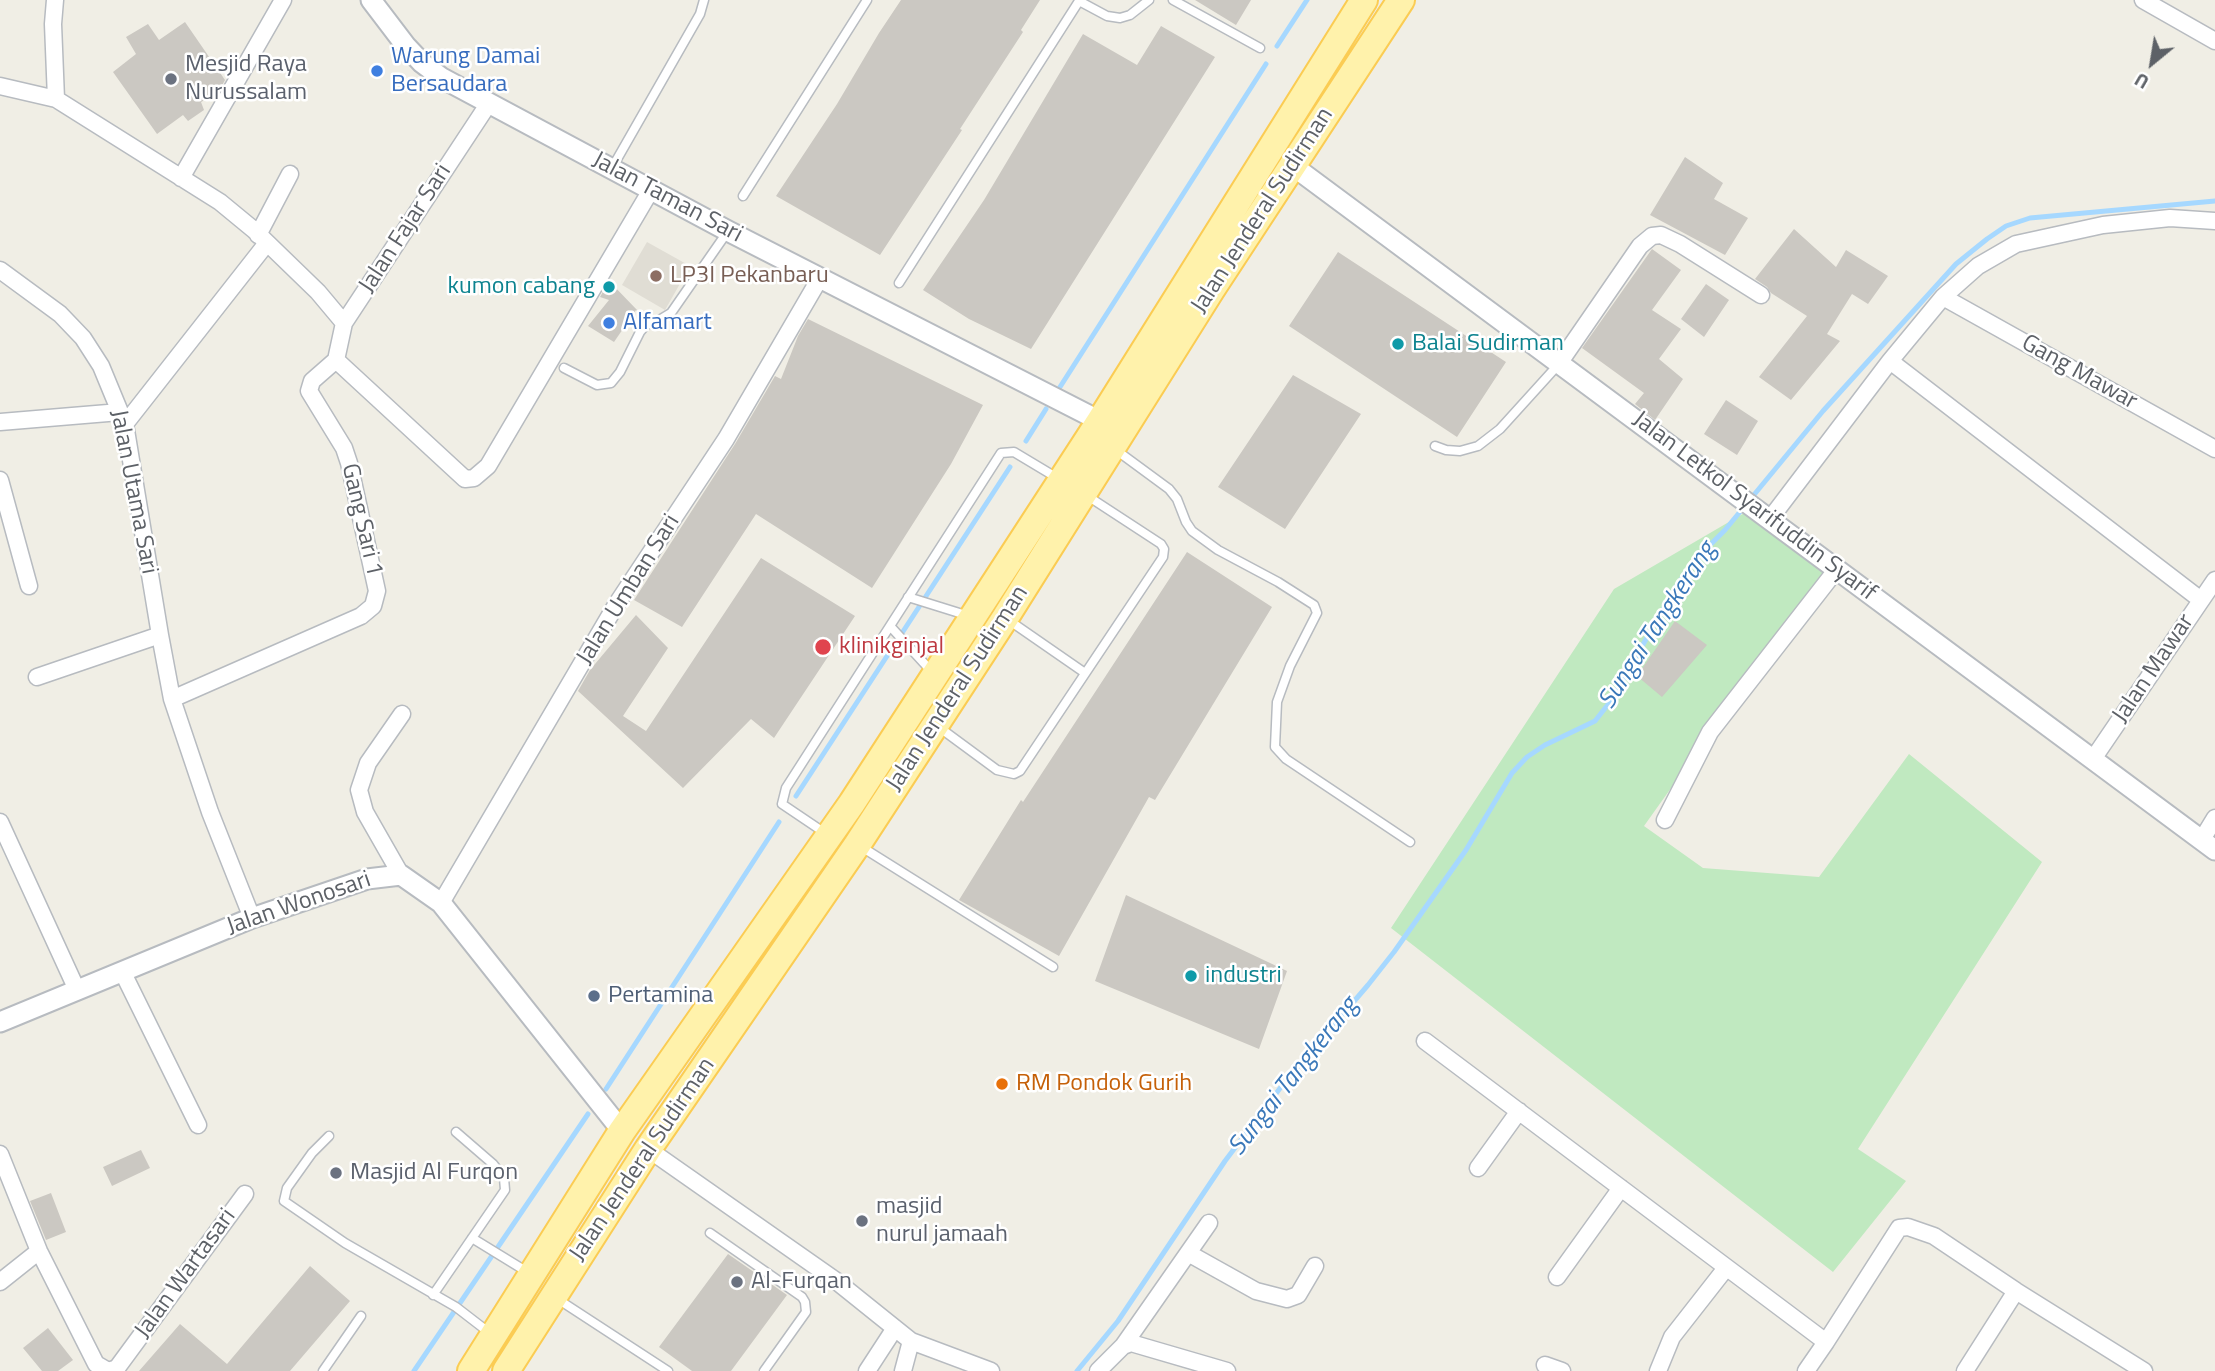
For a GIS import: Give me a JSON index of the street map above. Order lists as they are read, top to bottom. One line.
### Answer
{"streets":{"main road":["Jalan Jenderal Sudirman"],"street":["Jalan Taman Sari","Jalan Fajar Sari","Gang Mawar","Jalan Utama Sari","Jalan Letkol Syarifuddin Syarif","Gang Sari 1","Jalan Umban Sari","Jalan Mawar","Jalan Wonosari","Jalan Wartasari"]},"crossings":[["Jalan Taman Sari","Jalan Jenderal Sudirman"],["Jalan Taman Sari","Jalan Fajar Sari"],["Jalan Taman Sari","Jalan Umban Sari"],["Jalan Jenderal Sudirman","Jalan Letkol Syarifuddin Syarif"],["Jalan Jenderal Sudirman","Jalan Wonosari"],["Jalan Fajar Sari","Gang Sari 1"],["Jalan Utama Sari","Gang Sari 1"],["Jalan Utama Sari","Jalan Wonosari"],["Jalan Letkol Syarifuddin Syarif","Jalan Mawar"],["Jalan Umban Sari","Jalan Wonosari"]],"water":["Sungai Tangkerang"],"places":["Warung Damai Bersaudara","Mesjid Raya Nurussalam","LP3I Pekanbaru","kumon cabang","Alfamart","Balai Sudirman","klinikginjal","industri","Pertamina","RM Pondok Gurih","Masjid Al Furqon","masjid nurul jamaah","Al-Furqan"],"north":"bottom left"}
